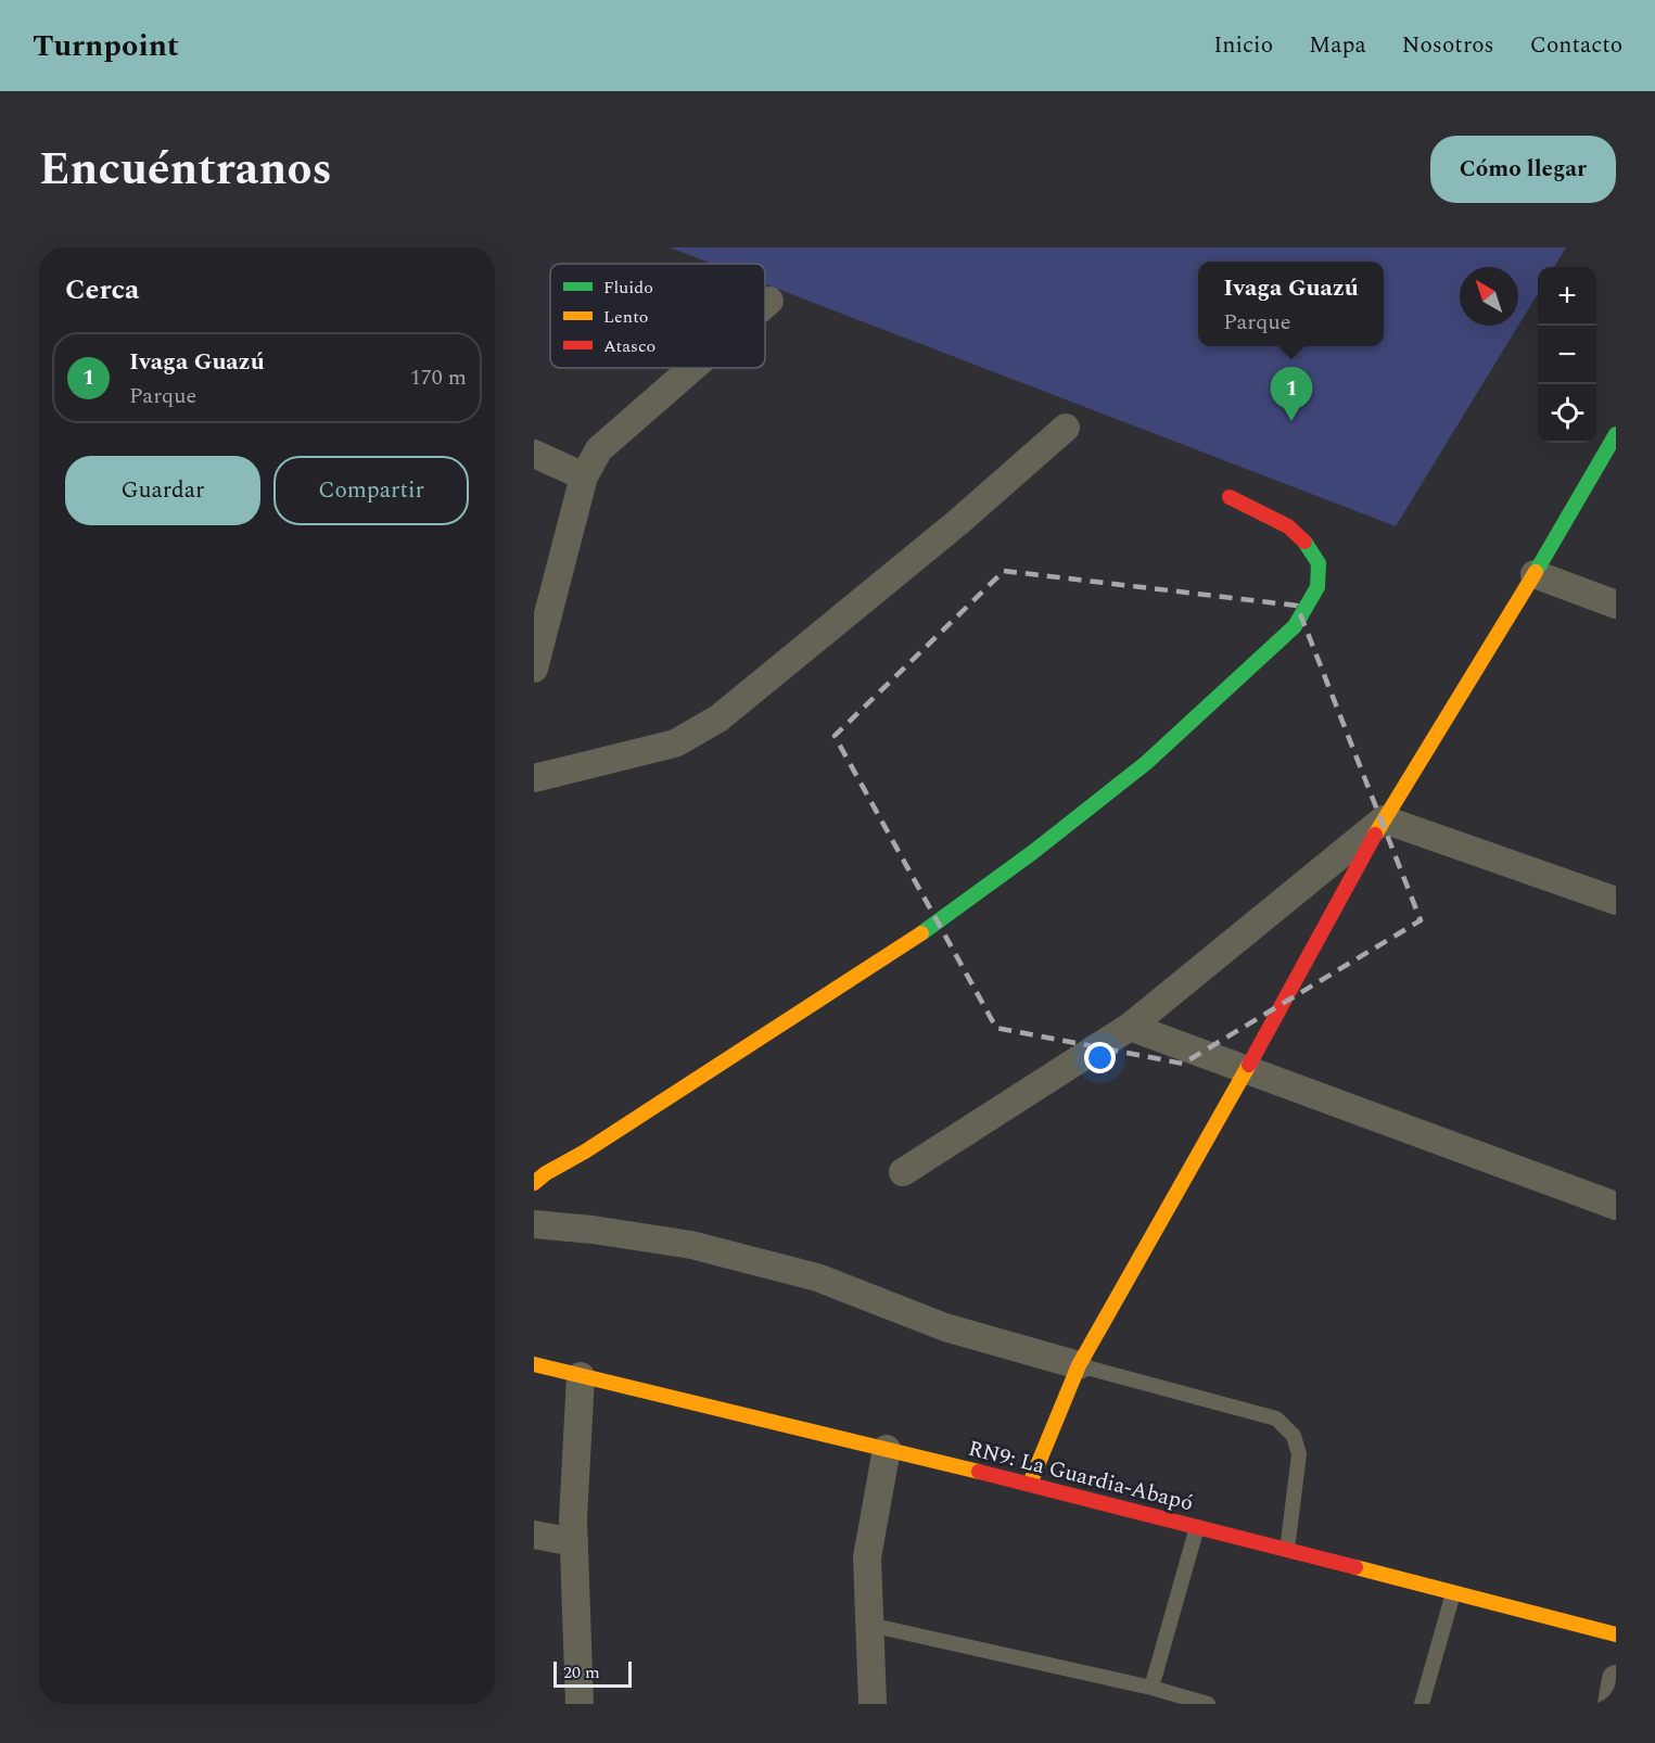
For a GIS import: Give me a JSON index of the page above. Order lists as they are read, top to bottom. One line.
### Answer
{"streets":{"main road":["RN9: La Guardia-Abapó"]},"legend":["Fluido","Lento","Atasco"],"scale_bar":"20 m","north":"top left","page":{"header":"Turnpoint","nav":["Inicio","Mapa","Nosotros","Contacto"],"title":"Encuéntranos","buttons":["Cómo llegar",["Guardar","Compartir"]],"heading":"Cerca","popup":["Ivaga Guazú","Parque"],"map_buttons":["+","−"],"list":[{"mark":"1","name":"Ivaga Guazú","note":"Parque","value":"170 m"}],"pins":"1","scale":"20 m"}}
